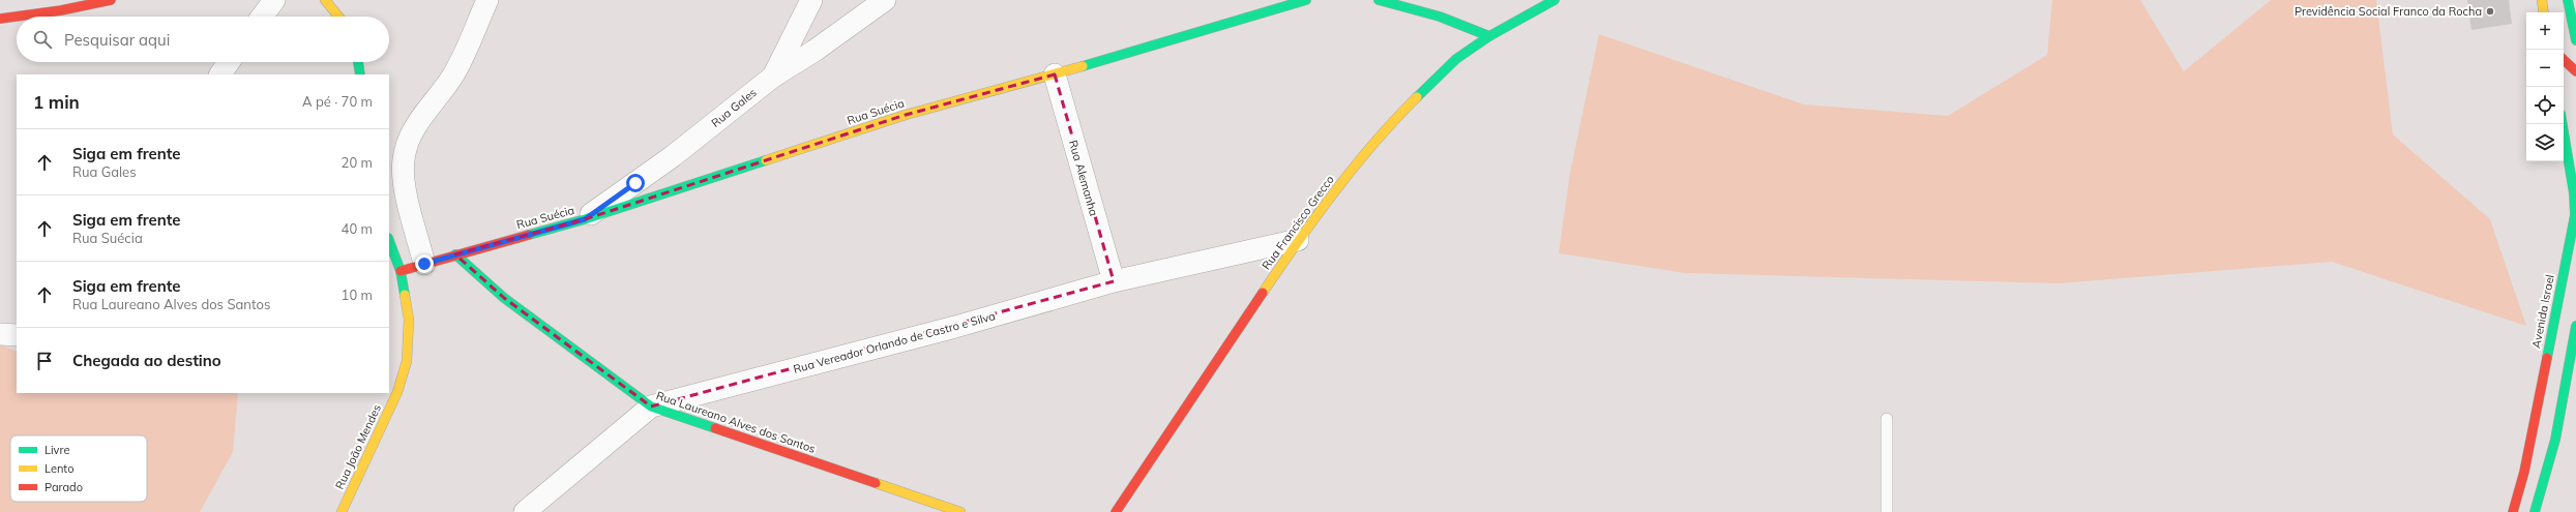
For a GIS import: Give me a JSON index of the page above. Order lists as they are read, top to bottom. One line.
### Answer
{"streets":{"street":["Rua Gales","Rua Suécia","Rua Alemanha","Rua Francisco Grecco","Avenida Israel","Rua Vereador Orlando de Castro e Silva","Rua Laureano Alves dos Santos","Rua João Mendes"]},"crossings":[["Rua Gales","Rua Suécia"],["Rua Suécia","Rua Alemanha"],["Rua Suécia","Rua Laureano Alves dos Santos"],["Rua Alemanha","Rua Vereador Orlando de Castro e Silva"],["Rua Francisco Grecco","Rua Vereador Orlando de Castro e Silva"],["Rua Vereador Orlando de Castro e Silva","Rua Laureano Alves dos Santos"]],"places":["Previdência Social Franco da Rocha"],"legend":["Livre","Lento","Parado"],"page":{"map_buttons":["+","−"],"search":"Pesquisar aqui","heading":["1 min","A pé · 70 m"],"list":[["Siga em frente","Rua Gales","20 m"],["Siga em frente","Rua Suécia","40 m"],["Siga em frente","Rua Laureano Alves dos Santos","10 m"],"Chegada ao destino"]}}
